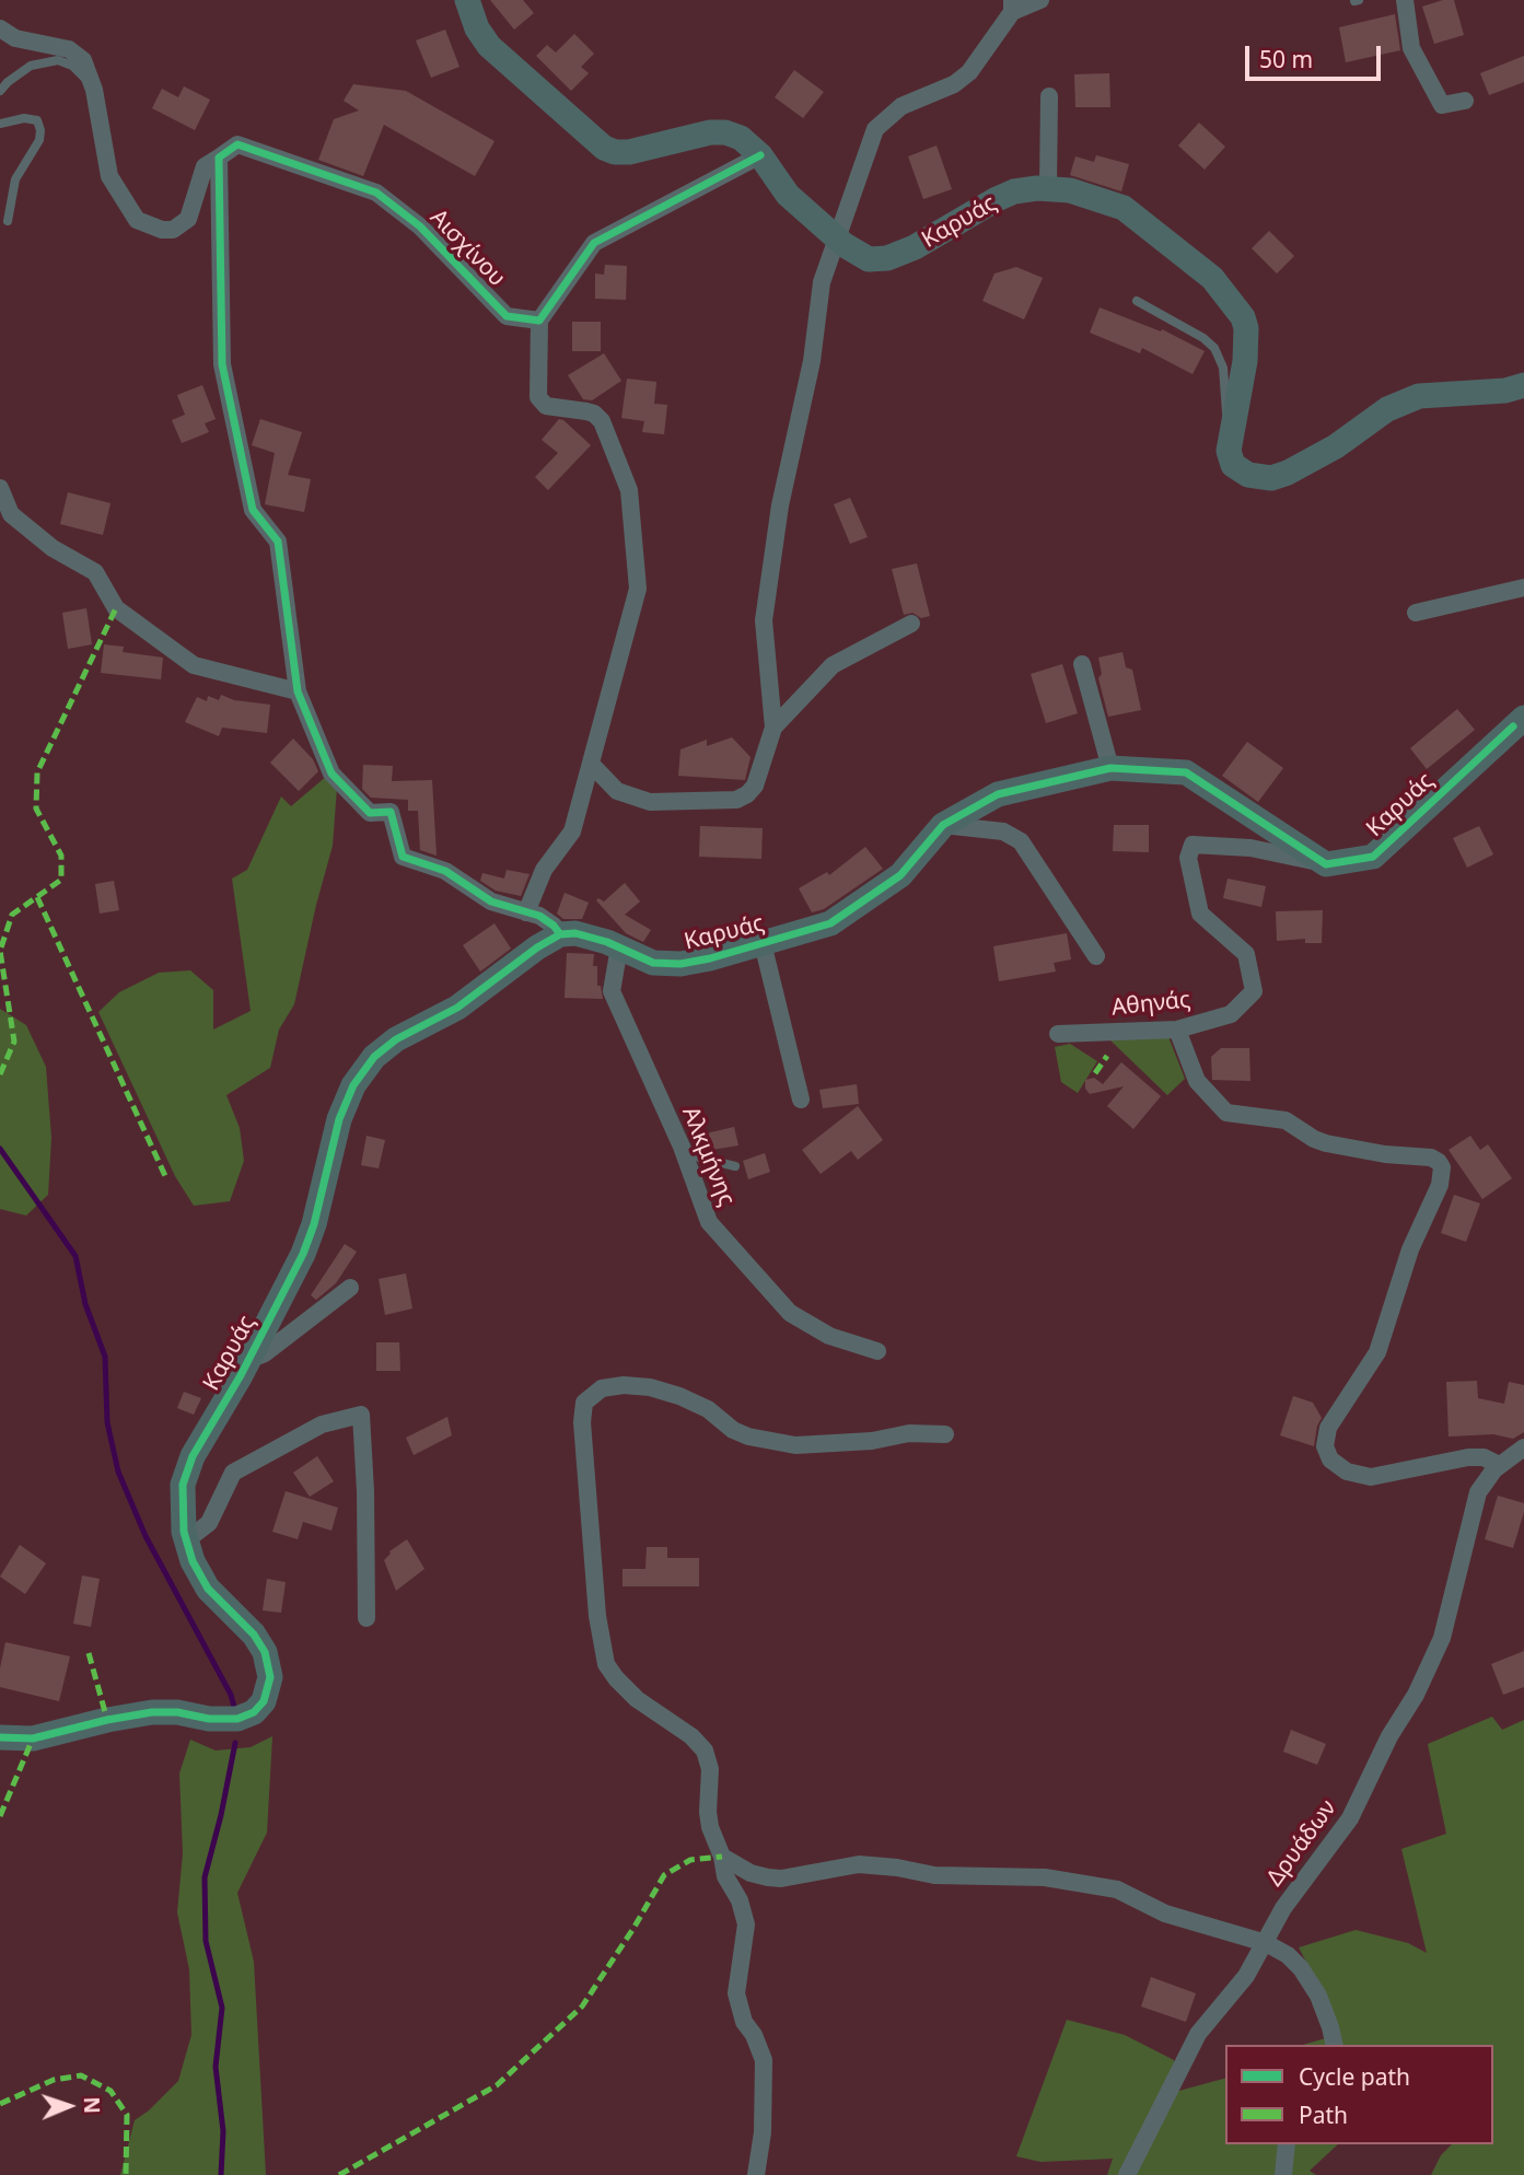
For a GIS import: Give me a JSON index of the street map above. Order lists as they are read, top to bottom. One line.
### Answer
{"streets":{"street":["Καρυάς","Αισχίνου","Αθηνάς","Αλκμήνης","Δρυάδων"]},"crossings":[["Καρυάς","Αθηνάς"],["Καρυάς","Αλκμήνης"]],"legend":["Cycle path","Path"],"scale_bar":"50 m","north":"right"}
